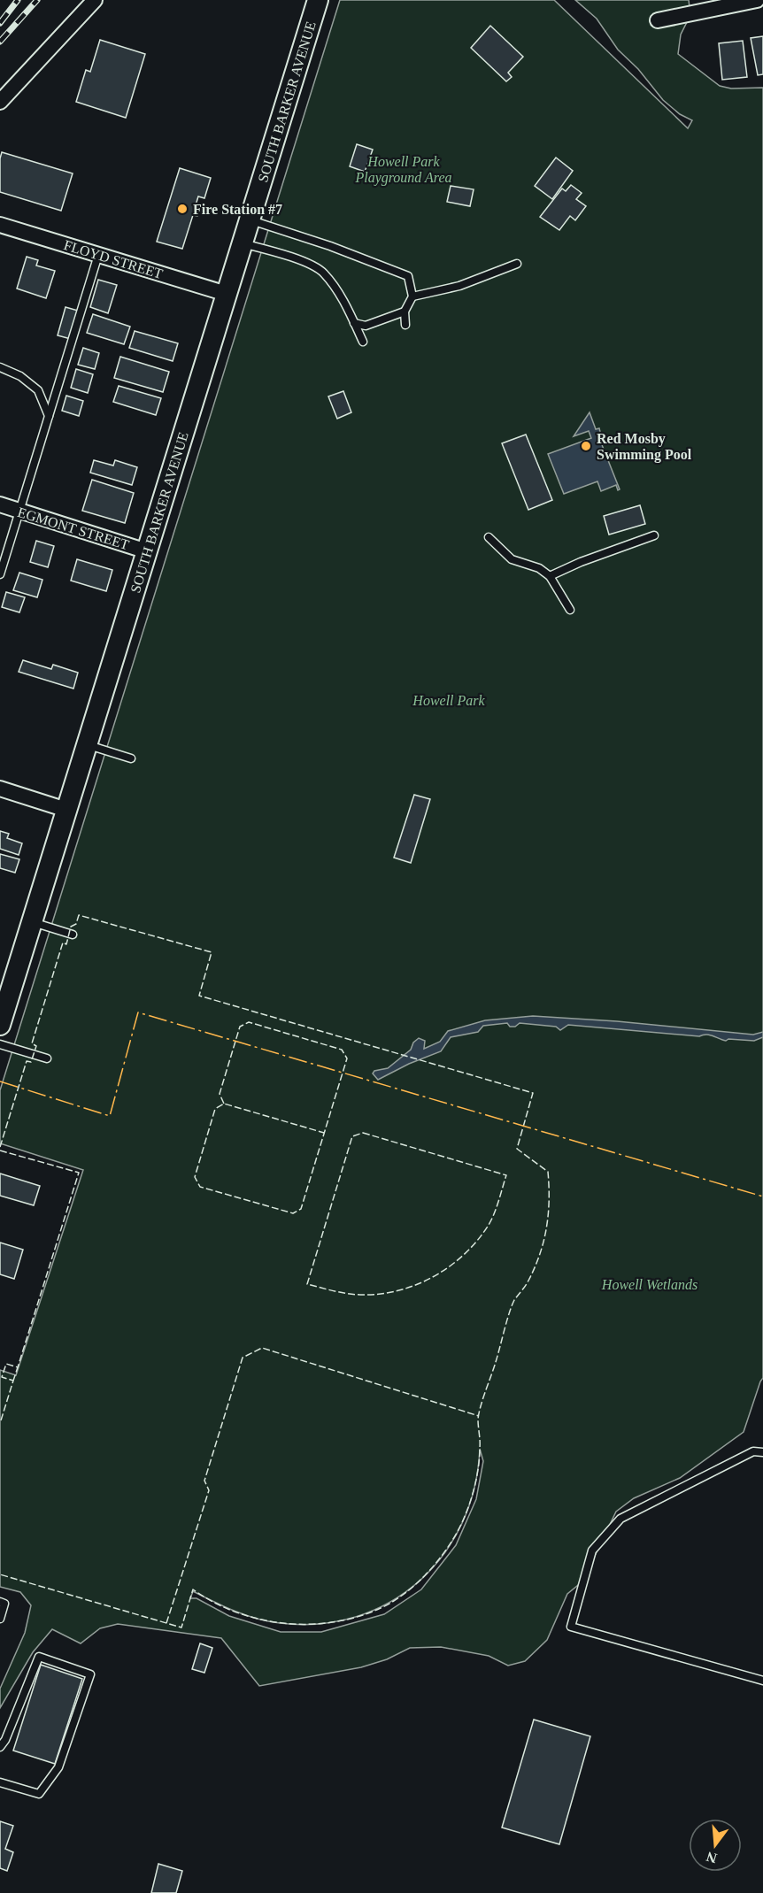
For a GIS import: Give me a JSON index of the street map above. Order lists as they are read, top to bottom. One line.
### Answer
{"streets":{"main road":["SOUTH BARKER AVENUE"],"street":["FLOYD STREET","EGMONT STREET"]},"crossings":[["SOUTH BARKER AVENUE","FLOYD STREET"],["SOUTH BARKER AVENUE","EGMONT STREET"]],"parks":["Howell Park Playground Area","Howell Park","Howell Wetlands"],"places":["Fire Station #7","Red Mosby Swimming Pool"],"north":"bottom"}
